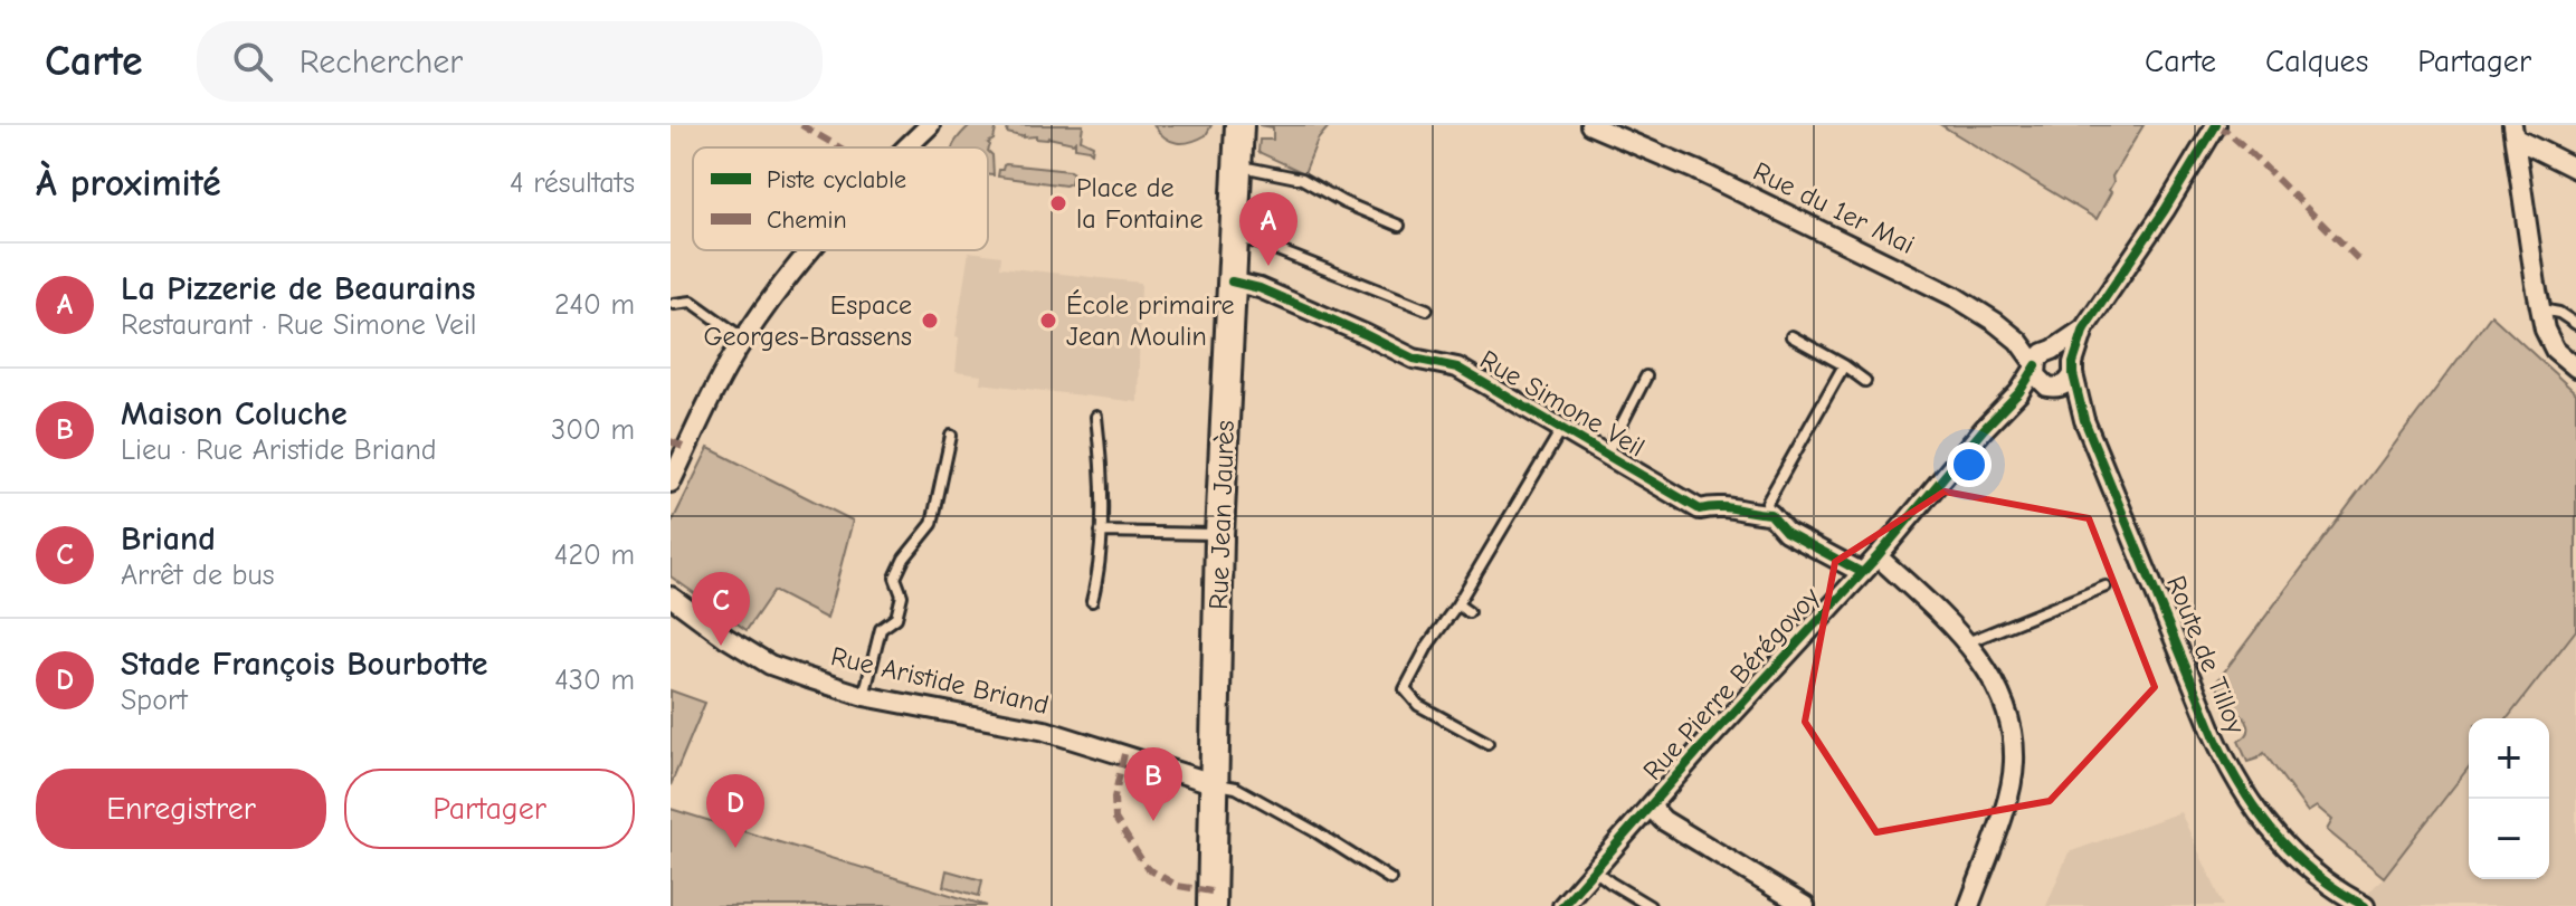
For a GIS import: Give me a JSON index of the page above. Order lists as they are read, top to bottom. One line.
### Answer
{"streets":{"main road":["Rue Jean Jaurès"],"street":["Rue du 1er Mai","Rue Simone Veil","Route de Tilloy","Rue Aristide Briand","Rue Pierre Bérégovoy"]},"crossings":[["Rue du 1er Mai","Route de Tilloy"],["Rue du 1er Mai","Rue Pierre Bérégovoy"],["Rue Simone Veil","Rue Jean Jaurès"],["Rue Jean Jaurès","Rue Aristide Briand"],["Route de Tilloy","Rue Pierre Bérégovoy"]],"places":["Place de la Fontaine","Espace Georges-Brassens","École primaire Jean Moulin"],"legend":["Piste cyclable","Chemin"],"page":{"header":"Carte","search":"Rechercher","nav":["Carte","Calques","Partager"],"heading":["À proximité","4 résultats"],"pins":["A","C","B","D"],"list":[{"mark":"A","name":"La Pizzerie de Beaurains","note":"Restaurant · Rue Simone Veil","value":"240 m"},{"mark":"B","name":"Maison Coluche","note":"Lieu · Rue Aristide Briand","value":"300 m"},{"mark":"C","name":"Briand","note":"Arrêt de bus","value":"420 m"},{"mark":"D","name":"Stade François Bourbotte","note":"Sport","value":"430 m"}],"map_buttons":["+","−"],"buttons":["Enregistrer","Partager"]}}
